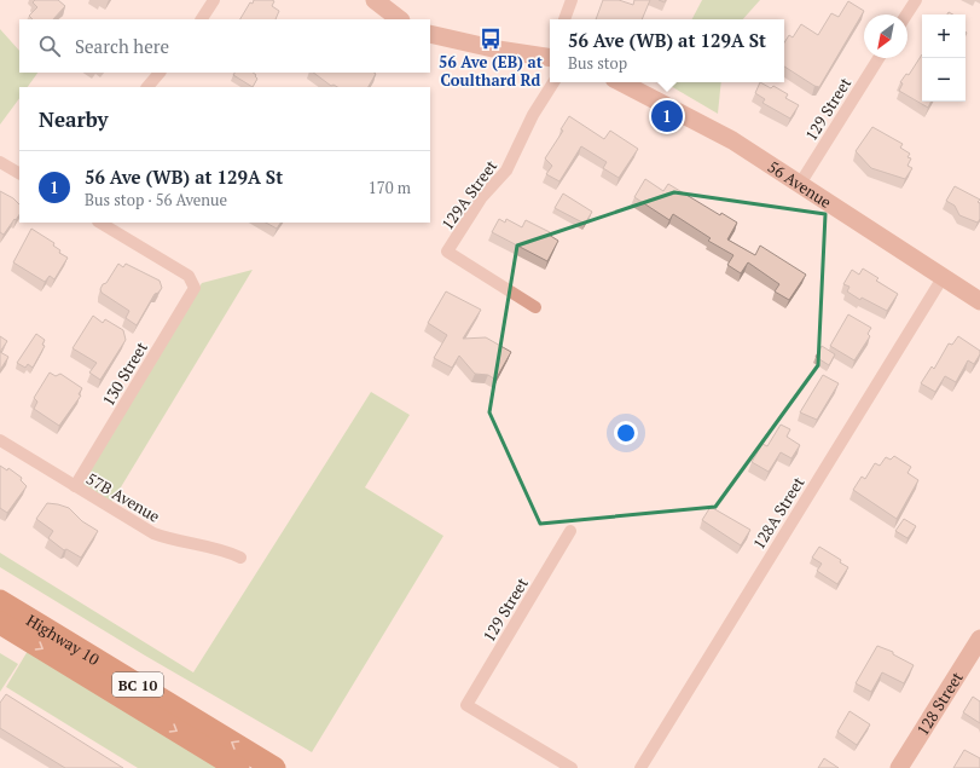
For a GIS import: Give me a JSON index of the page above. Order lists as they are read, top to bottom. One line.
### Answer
{"streets":{"highway":["Highway 10","BC 10"],"street":["129 Street","56 Avenue","129A Street","130 Street","57B Avenue","128A Street","128 Street"]},"crossings":[["129 Street","56 Avenue"],["56 Avenue","128A Street"],["130 Street","57B Avenue"]],"places":{"bus stop":["56 Ave (EB) at Coulthard Rd"]},"north":"bottom left","page":{"map_buttons":["+","−"],"popup":["56 Ave (WB) at 129A St","Bus stop"],"search":"Search here","heading":"Nearby","pins":"1","list":[{"mark":"1","name":"56 Ave (WB) at 129A St","note":"Bus stop · 56 Avenue","value":"170 m"}]}}
